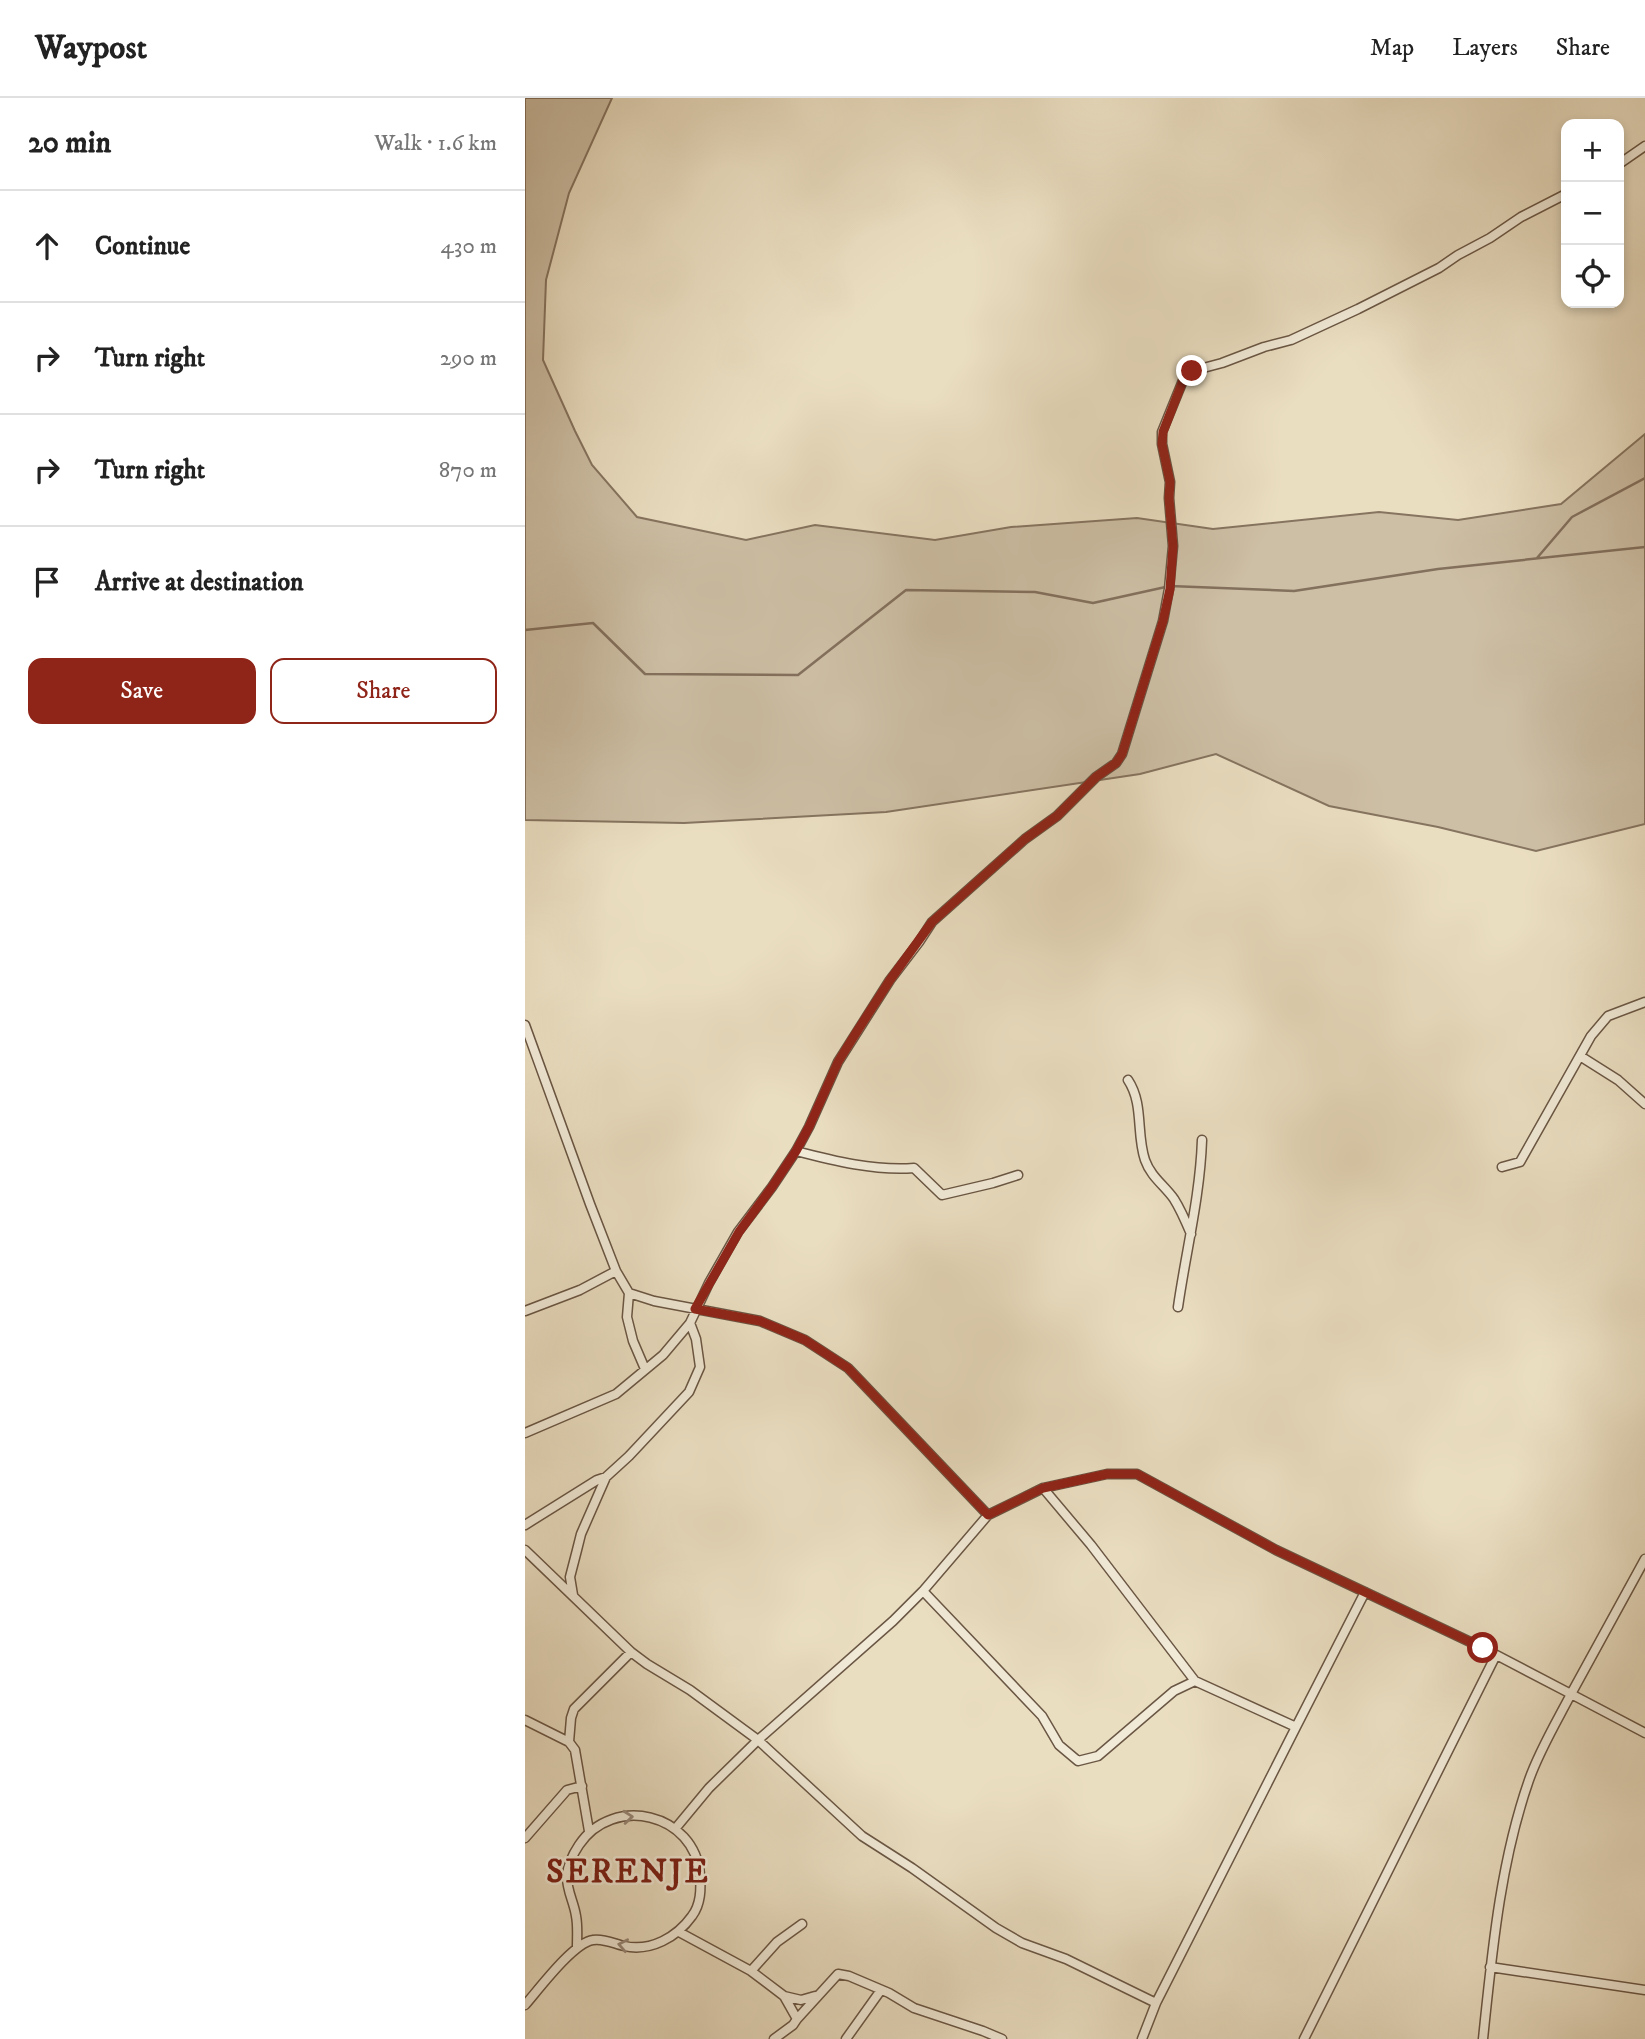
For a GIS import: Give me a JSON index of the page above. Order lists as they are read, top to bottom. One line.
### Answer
{"districts":["SERENJE"],"page":{"header":"Waypost","nav":["Map","Layers","Share"],"heading":["20 min","Walk · 1.6 km"],"map_buttons":["+","−"],"list":[["Continue","430 m"],["Turn right","290 m"],["Turn right","870 m"],"Arrive at destination"],"buttons":["Save","Share"]}}
